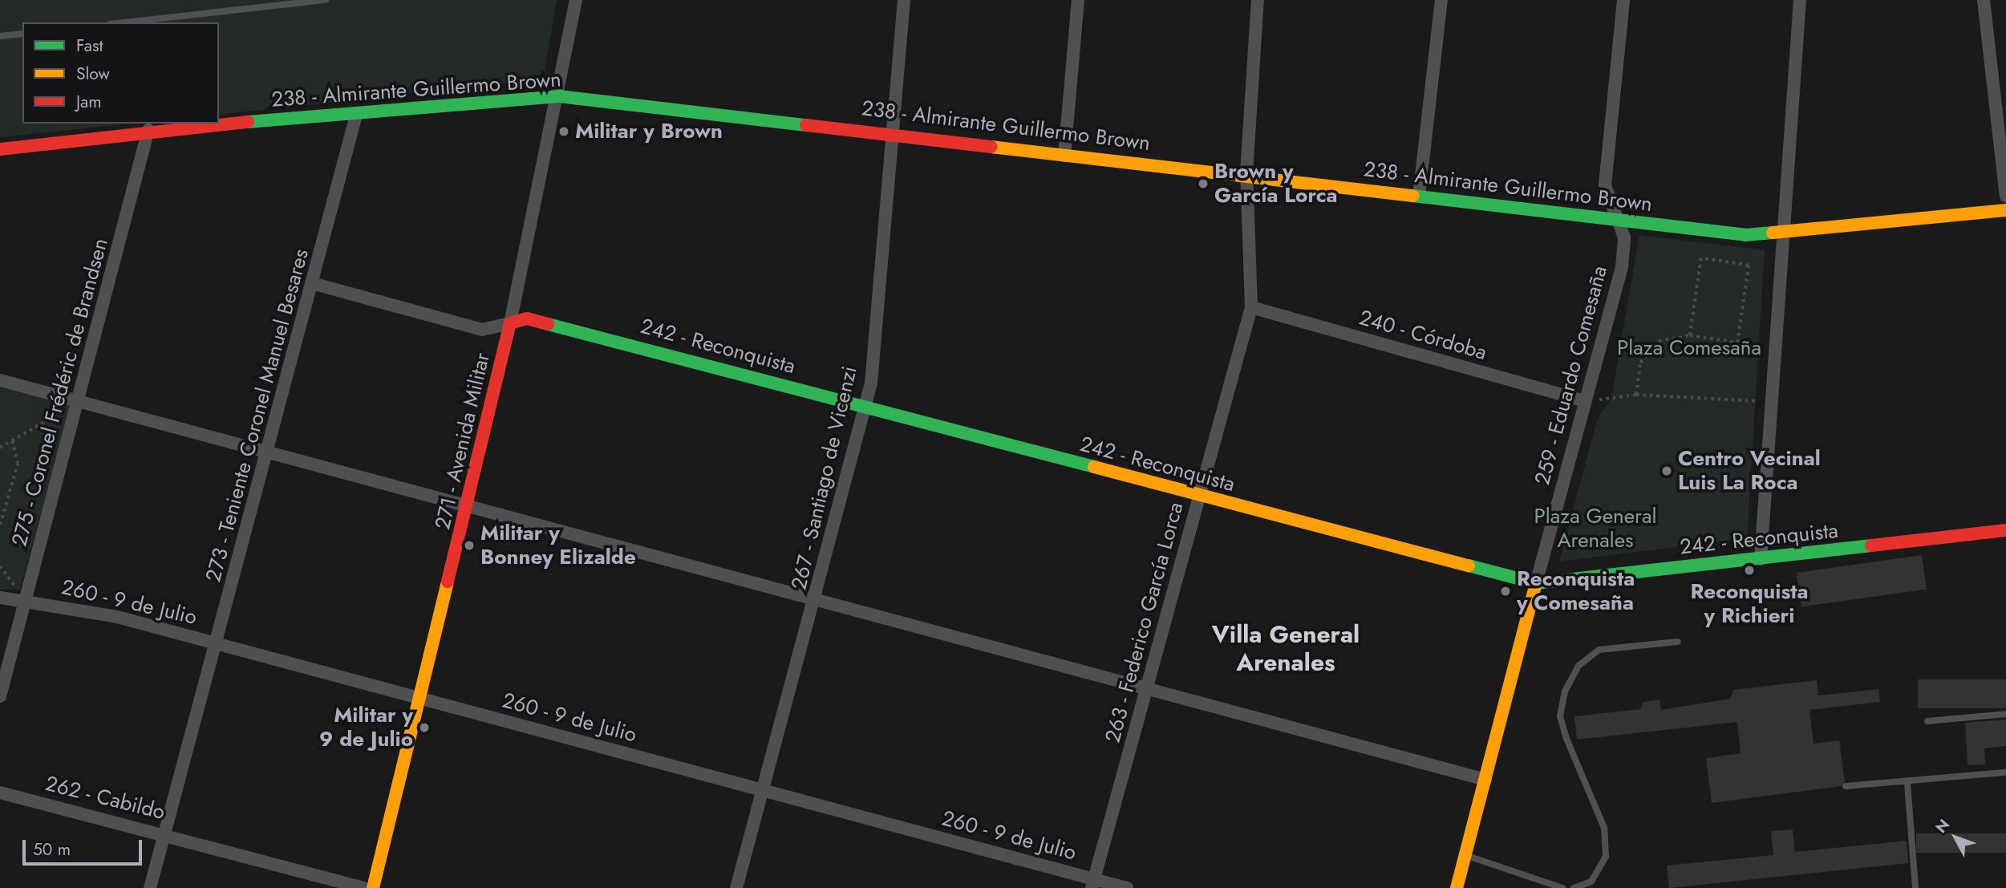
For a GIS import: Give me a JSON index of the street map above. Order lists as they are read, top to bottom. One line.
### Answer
{"streets":{"street":["238 - Almirante Guillermo Brown","240 - Córdoba","242 - Reconquista","259 - Eduardo Comesaña","275 - Coronel Frédéric de Brandsen","273 - Teniente Coronel Manuel Besares","271 - Avenida Militar","267 - Santiago de Vicenzi","260 - 9 de Julio","263 - Federico García Lorca","262 - Cabildo"]},"crossings":[["238 - Almirante Guillermo Brown","259 - Eduardo Comesaña"],["238 - Almirante Guillermo Brown","275 - Coronel Frédéric de Brandsen"],["238 - Almirante Guillermo Brown","273 - Teniente Coronel Manuel Besares"],["238 - Almirante Guillermo Brown","271 - Avenida Militar"],["238 - Almirante Guillermo Brown","267 - Santiago de Vicenzi"],["238 - Almirante Guillermo Brown","263 - Federico García Lorca"],["240 - Córdoba","259 - Eduardo Comesaña"],["240 - Córdoba","263 - Federico García Lorca"],["242 - Reconquista","259 - Eduardo Comesaña"],["242 - Reconquista","273 - Teniente Coronel Manuel Besares"],["242 - Reconquista","271 - Avenida Militar"],["242 - Reconquista","267 - Santiago de Vicenzi"],["242 - Reconquista","263 - Federico García Lorca"],["275 - Coronel Frédéric de Brandsen","260 - 9 de Julio"],["273 - Teniente Coronel Manuel Besares","260 - 9 de Julio"],["273 - Teniente Coronel Manuel Besares","262 - Cabildo"],["271 - Avenida Militar","260 - 9 de Julio"],["267 - Santiago de Vicenzi","260 - 9 de Julio"],["260 - 9 de Julio","263 - Federico García Lorca"]],"districts":["Villa General Arenales"],"parks":["Plaza Comesaña","Plaza General Arenales"],"places":["Militar y Brown","Brown y García Lorca","Centro Vecinal Luis La Roca","Militar y Bonney Elizalde","Reconquista y Richieri","Reconquista y Comesaña","Militar y 9 de Julio"],"legend":["Fast","Slow","Jam"],"scale_bar":"50 m","north":"top left"}
